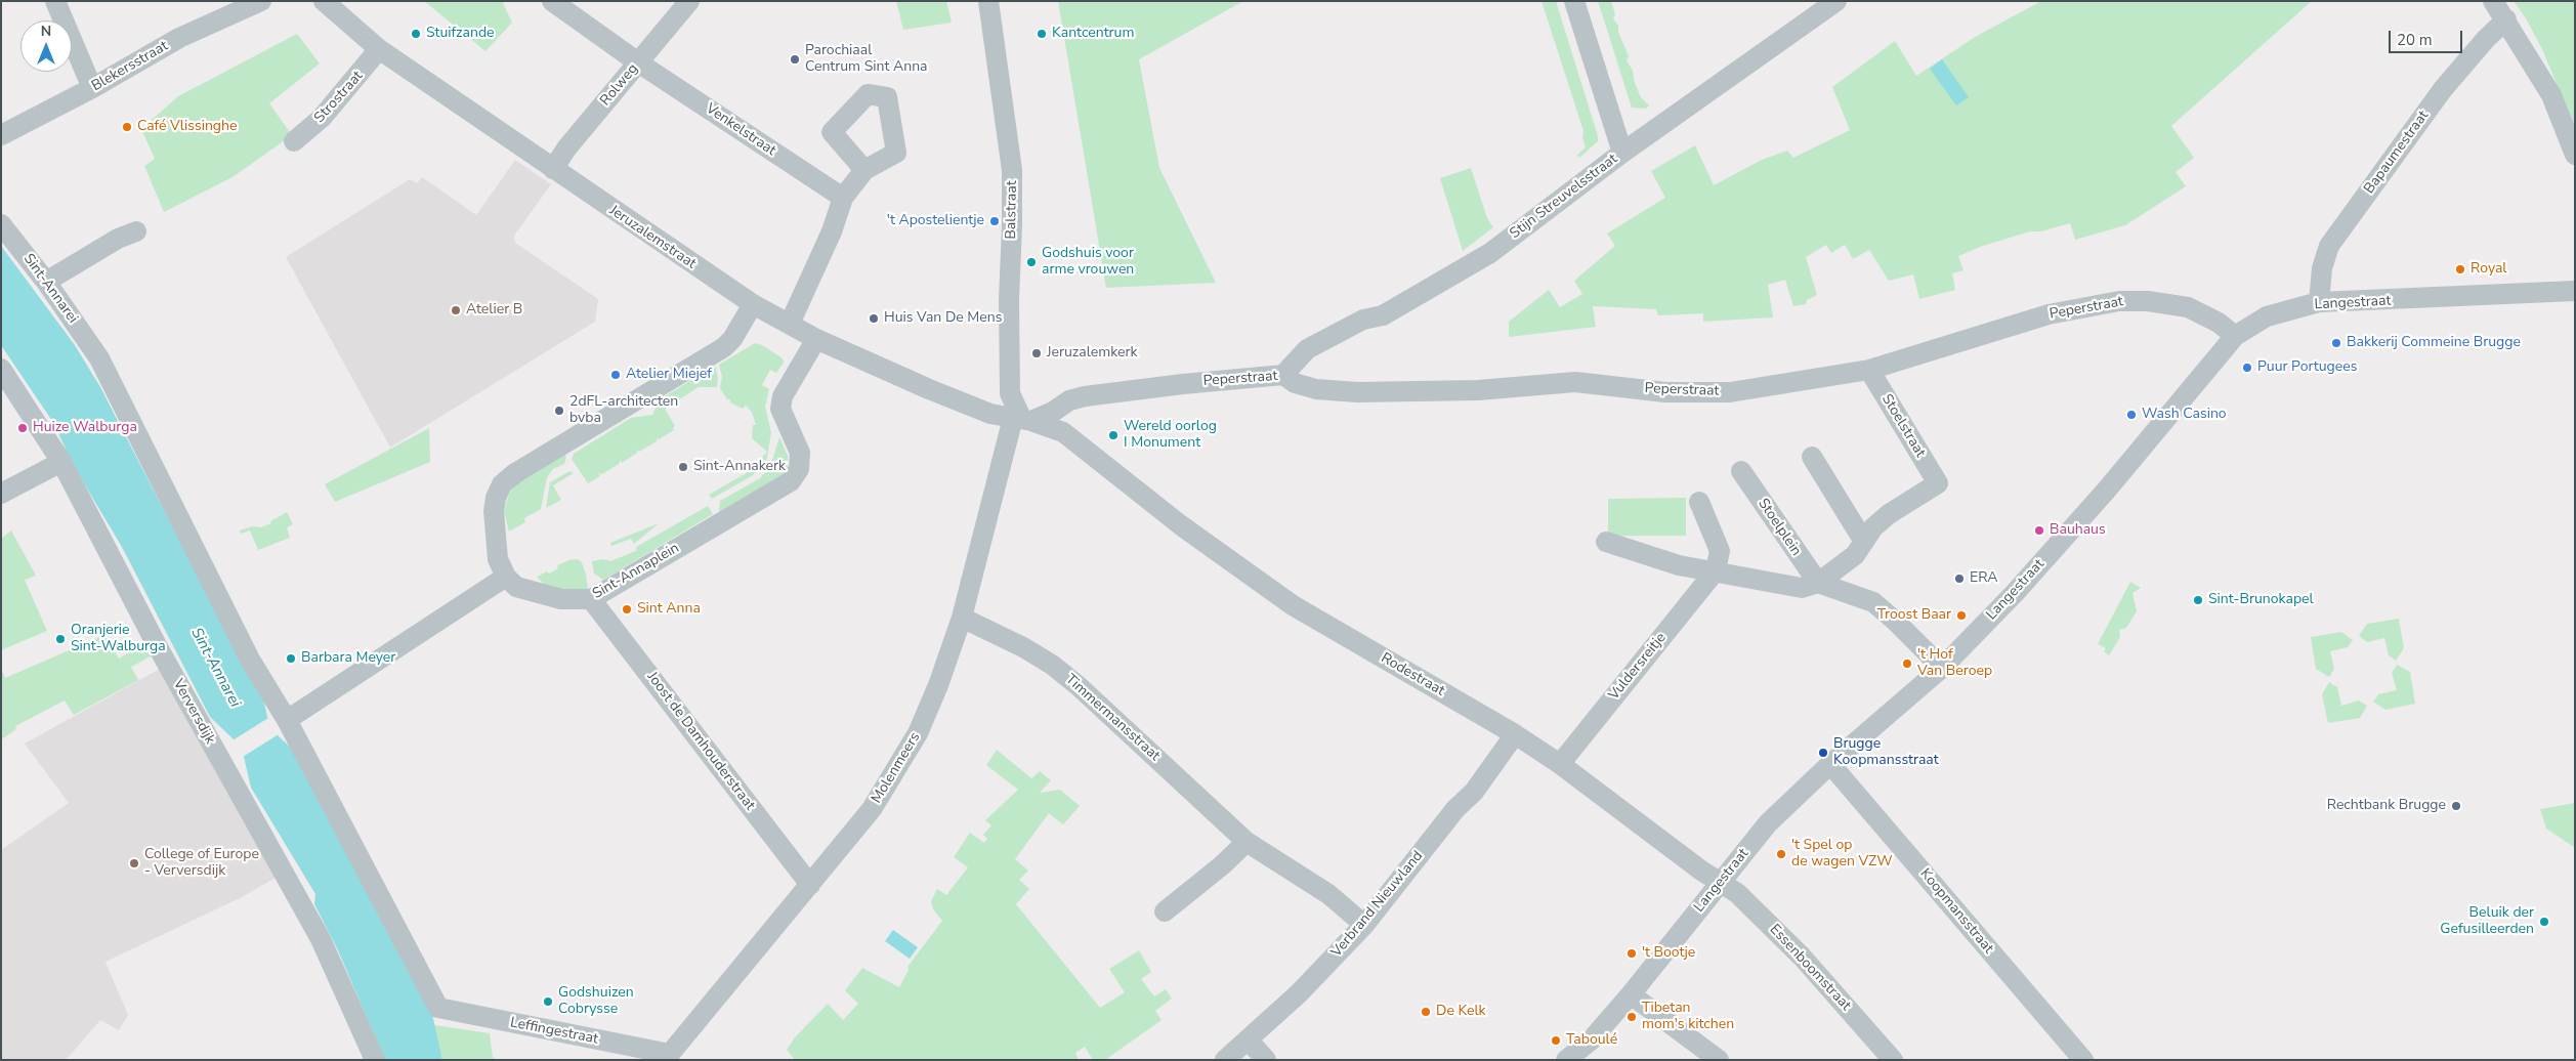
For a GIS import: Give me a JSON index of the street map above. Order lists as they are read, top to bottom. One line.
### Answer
{"streets":{"street":["Blekersstraat","Rolweg","Strostraat","Venkelstraat","Bapaumestraat","Stijn Streuvelsstraat","Balstraat","Jeruzalemstraat","Sint-Annarei","Langestraat","Peperstraat","Stoelstraat","Stoelplein","Sint-Annaplein","Vuldersreitje","Rodestraat","Verversdijk","Timmermansstraat","Joost de Damhouderstraat","Molenmeers","Verbrand Nieuwland","Koopmansstraat","Essenboomstraat","Leffingestraat"]},"crossings":[["Rolweg","Venkelstraat"],["Rolweg","Jeruzalemstraat"],["Strostraat","Jeruzalemstraat"],["Bapaumestraat","Langestraat"],["Stijn Streuvelsstraat","Peperstraat"],["Balstraat","Jeruzalemstraat"],["Balstraat","Peperstraat"],["Balstraat","Rodestraat"],["Balstraat","Molenmeers"],["Jeruzalemstraat","Peperstraat"],["Jeruzalemstraat","Sint-Annaplein"],["Jeruzalemstraat","Rodestraat"],["Jeruzalemstraat","Molenmeers"],["Sint-Annarei","Leffingestraat"],["Langestraat","Peperstraat"],["Langestraat","Rodestraat"],["Langestraat","Koopmansstraat"],["Langestraat","Essenboomstraat"],["Peperstraat","Stoelstraat"],["Peperstraat","Rodestraat"],["Peperstraat","Molenmeers"],["Sint-Annaplein","Joost de Damhouderstraat"],["Vuldersreitje","Rodestraat"],["Rodestraat","Molenmeers"],["Rodestraat","Verbrand Nieuwland"],["Rodestraat","Essenboomstraat"],["Timmermansstraat","Molenmeers"],["Timmermansstraat","Verbrand Nieuwland"],["Joost de Damhouderstraat","Molenmeers"],["Molenmeers","Leffingestraat"]],"water":["Sint-Annarei"],"places":["Stuifzande","Kantcentrum","Parochiaal Centrum Sint Anna","Café Vlissinghe","'t Apostelientje","Godshuis voor arme vrouwen","Royal","Atelier B","Huis Van De Mens","Bakkerij Commeine Brugge","Jeruzalemkerk","Puur Portugees","Atelier Miejef","2dFL-architecten bvba","Wash Casino","Huize Walburga","Wereld oorlog I Monument","Sint-Annakerk","Bauhaus","ERA","Sint-Brunokapel","Sint Anna","Troost Baar","Oranjerie Sint-Walburga","Barbara Meyer","'t Hof Van Beroep","Brugge Koopmansstraat","Rechtbank Brugge","'t Spel op de wagen VZW","College of Europe - Verversdijk","Beluik der Gefusilleerden","'t Bootje","Godshuizen Cobrysse","De Kelk","Tibetan mom's kitchen","Taboulé"],"scale_bar":"20 m","north":"top"}
